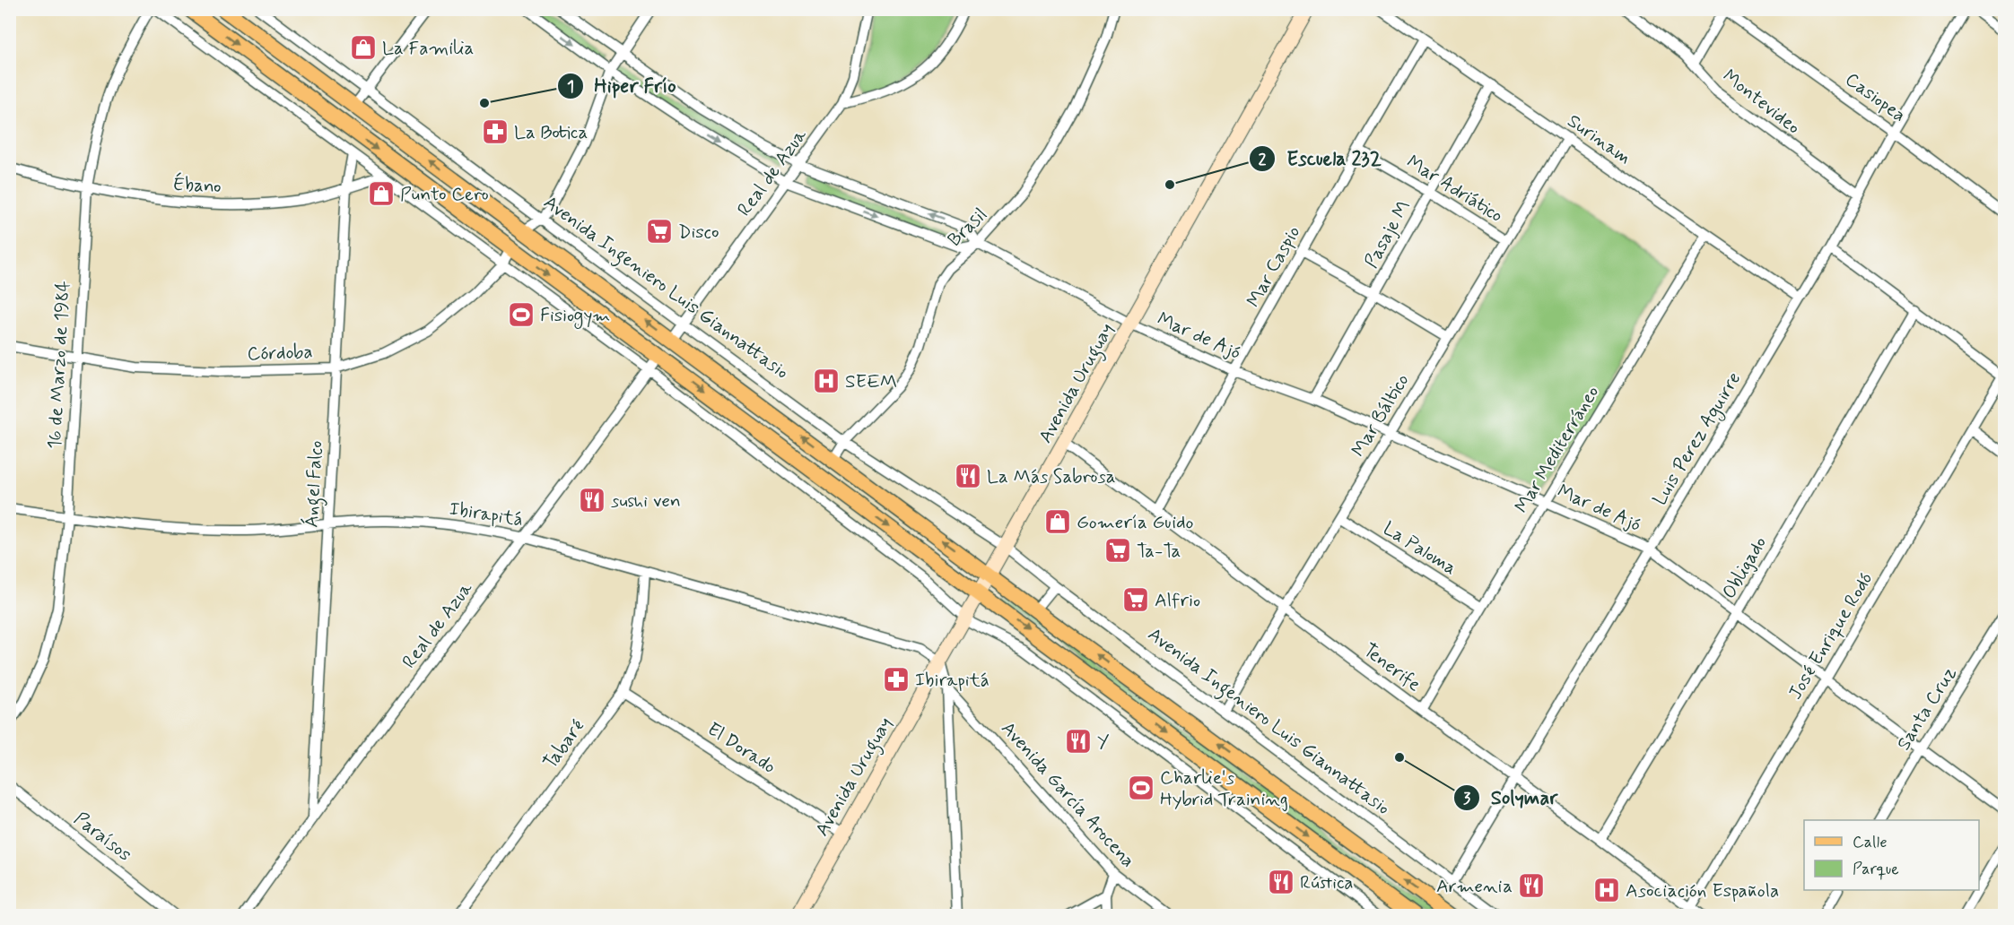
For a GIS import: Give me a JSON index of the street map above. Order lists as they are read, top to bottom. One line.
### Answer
{"streets":{"main road":["Avenida Ingeniero Luis Giannattasio"],"street":["Casiopea","Montevideo","Surinam","Real de Azua","Ébano","Mar Adriático","Brasil","Pasaje M","Mar Caspio","Mar de Ajó","Córdoba","16 de Marzo de 1984","Avenida Uruguay","Mar Báltico","Luis Perez Aguirre","Mar Mediterráneo","Ángel Falco","Ibirapitá","La Paloma","Obligado","José Enrique Rodó","Tenerife","Santa Cruz","Tabaré","El Dorado","Avenida García Arocena","Paraísos"]},"crossings":[["Casiopea","Luis Perez Aguirre"],["Montevideo","Luis Perez Aguirre"],["Surinam","Pasaje M"],["Surinam","Mar Caspio"],["Surinam","Mar Báltico"],["Surinam","Luis Perez Aguirre"],["Surinam","Mar Mediterráneo"],["Real de Azua","Avenida Ingeniero Luis Giannattasio"],["Real de Azua","Ángel Falco"],["Real de Azua","Ibirapitá"],["Ébano","16 de Marzo de 1984"],["Ébano","Ángel Falco"],["Mar Adriático","Pasaje M"],["Mar Adriático","Mar Caspio"],["Mar Adriático","Mar Báltico"],["Brasil","Avenida Ingeniero Luis Giannattasio"],["Brasil","Mar de Ajó"],["Pasaje M","Mar de Ajó"],["Mar Caspio","Mar de Ajó"],["Mar Caspio","Tenerife"],["Avenida Ingeniero Luis Giannattasio","Avenida Uruguay"],["Avenida Ingeniero Luis Giannattasio","Mar Báltico"],["Avenida Ingeniero Luis Giannattasio","Luis Perez Aguirre"],["Mar de Ajó","Avenida Uruguay"],["Mar de Ajó","Mar Báltico"],["Mar de Ajó","Luis Perez Aguirre"],["Mar de Ajó","Mar Mediterráneo"],["Mar de Ajó","Obligado"],["Mar de Ajó","José Enrique Rodó"],["Mar de Ajó","Santa Cruz"],["Córdoba","16 de Marzo de 1984"],["Córdoba","Ángel Falco"],["16 de Marzo de 1984","Ibirapitá"],["Avenida Uruguay","Ibirapitá"],["Avenida Uruguay","Tenerife"],["Avenida Uruguay","El Dorado"],["Mar Báltico","La Paloma"],["Mar Báltico","Tenerife"],["Luis Perez Aguirre","Tenerife"],["Mar Mediterráneo","La Paloma"],["Mar Mediterráneo","Tenerife"],["Ángel Falco","Ibirapitá"],["Ibirapitá","Tabaré"],["Obligado","Tenerife"],["José Enrique Rodó","Tenerife"],["Tabaré","El Dorado"]],"places":{"shop":["La Familia","Punto Cero","Gomería Guido"],"other":["Hiper Frío","Escuela 232","Solymar"],"pharmacy":["La Botica","Ibirapitá"],"supermarket":["Disco","Ta-Ta","Alfrio"],"sports":["Fisiogym","Charlie's Hybrid Training"],"hospital":["SEEM","Asociación Española"],"restaurant":["La Más Sabrosa","sushi ven","Y","Rústica","Armenia"]},"legend":["Calle","Parque"]}
